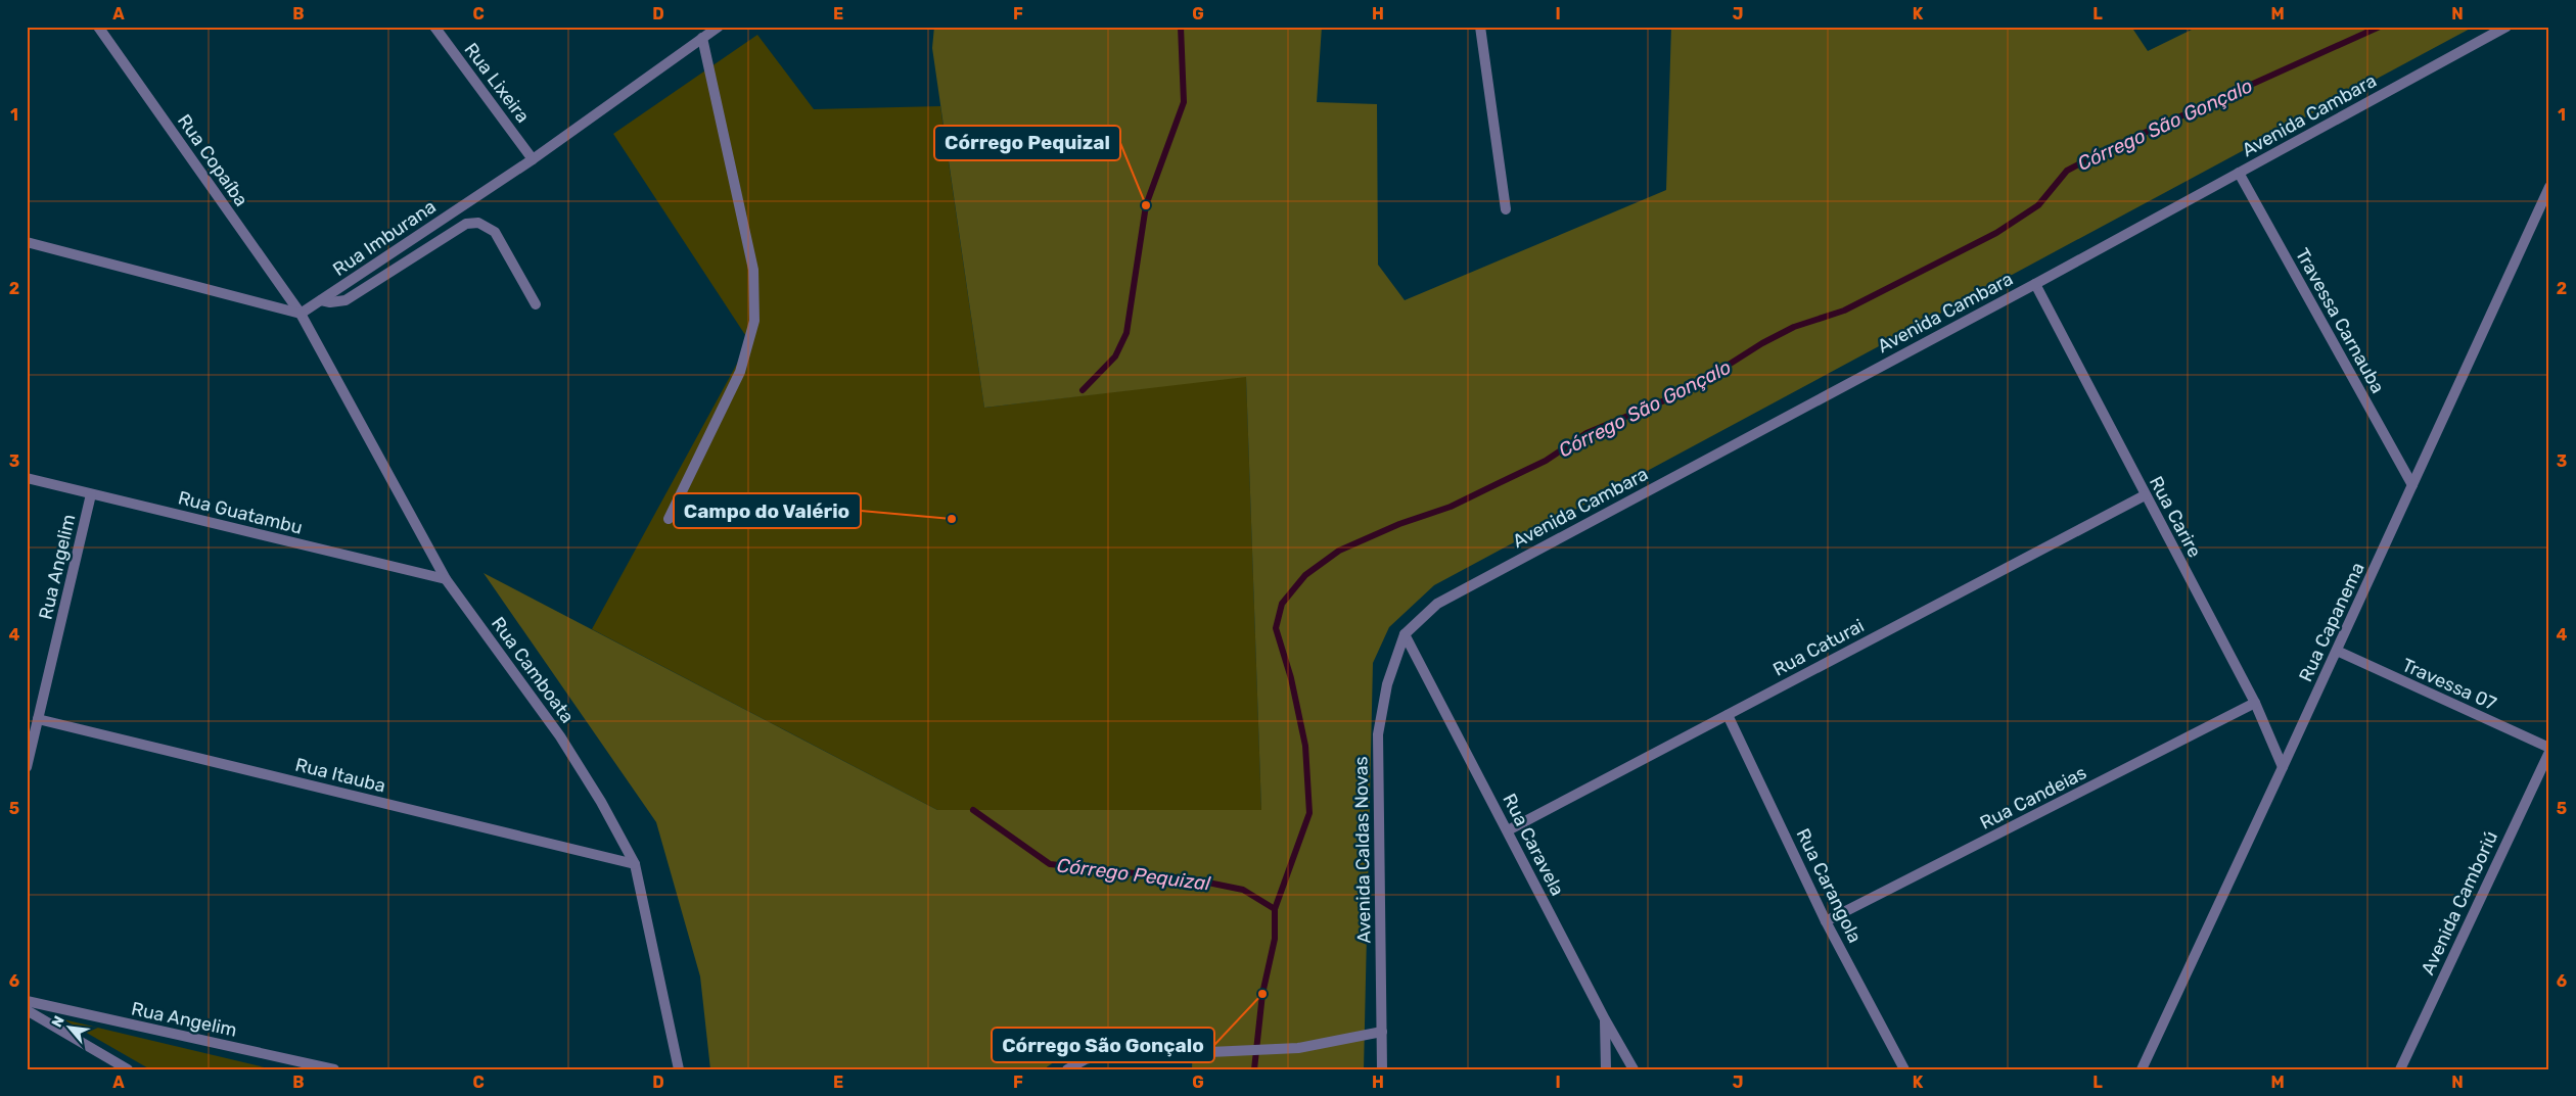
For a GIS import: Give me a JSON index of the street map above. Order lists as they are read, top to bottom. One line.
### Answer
{"streets":{"street":["Rua Lixeira","Avenida Cambara","Rua Copaíba","Rua Imburana","Travessa Carnauba","Rua Guatambu","Rua Carire","Rua Angelim","Rua Capanema","Rua Caturai","Rua Camboata","Travessa 07","Rua Itauba","Rua Candeias","Rua Caravela","Avenida Caldas Novas","Rua Carangola","Avenida Camboriú"]},"crossings":[["Rua Lixeira","Rua Imburana"],["Avenida Cambara","Travessa Carnauba"],["Avenida Cambara","Rua Carire"],["Avenida Cambara","Rua Caravela"],["Avenida Cambara","Avenida Caldas Novas"],["Rua Copaíba","Rua Imburana"],["Rua Copaíba","Rua Camboata"],["Rua Imburana","Rua Camboata"],["Travessa Carnauba","Rua Capanema"],["Rua Guatambu","Rua Angelim"],["Rua Guatambu","Rua Camboata"],["Rua Carire","Rua Capanema"],["Rua Carire","Rua Caturai"],["Rua Carire","Rua Candeias"],["Rua Angelim","Rua Itauba"],["Rua Capanema","Travessa 07"],["Rua Caturai","Rua Caravela"],["Rua Caturai","Rua Carangola"],["Rua Camboata","Rua Itauba"],["Rua Candeias","Rua Carangola"],["Rua Caravela","Avenida Caldas Novas"]],"water":["Córrego São Gonçalo","Córrego Pequizal"],"places":["Córrego Pequizal","Campo do Valério","Córrego São Gonçalo"],"north":"top left","grid":{"columns":["A","B","C","D","E","F","G","H","I","J","K","L","M","N"],"rows":["1","2","3","4","5","6"]}}
